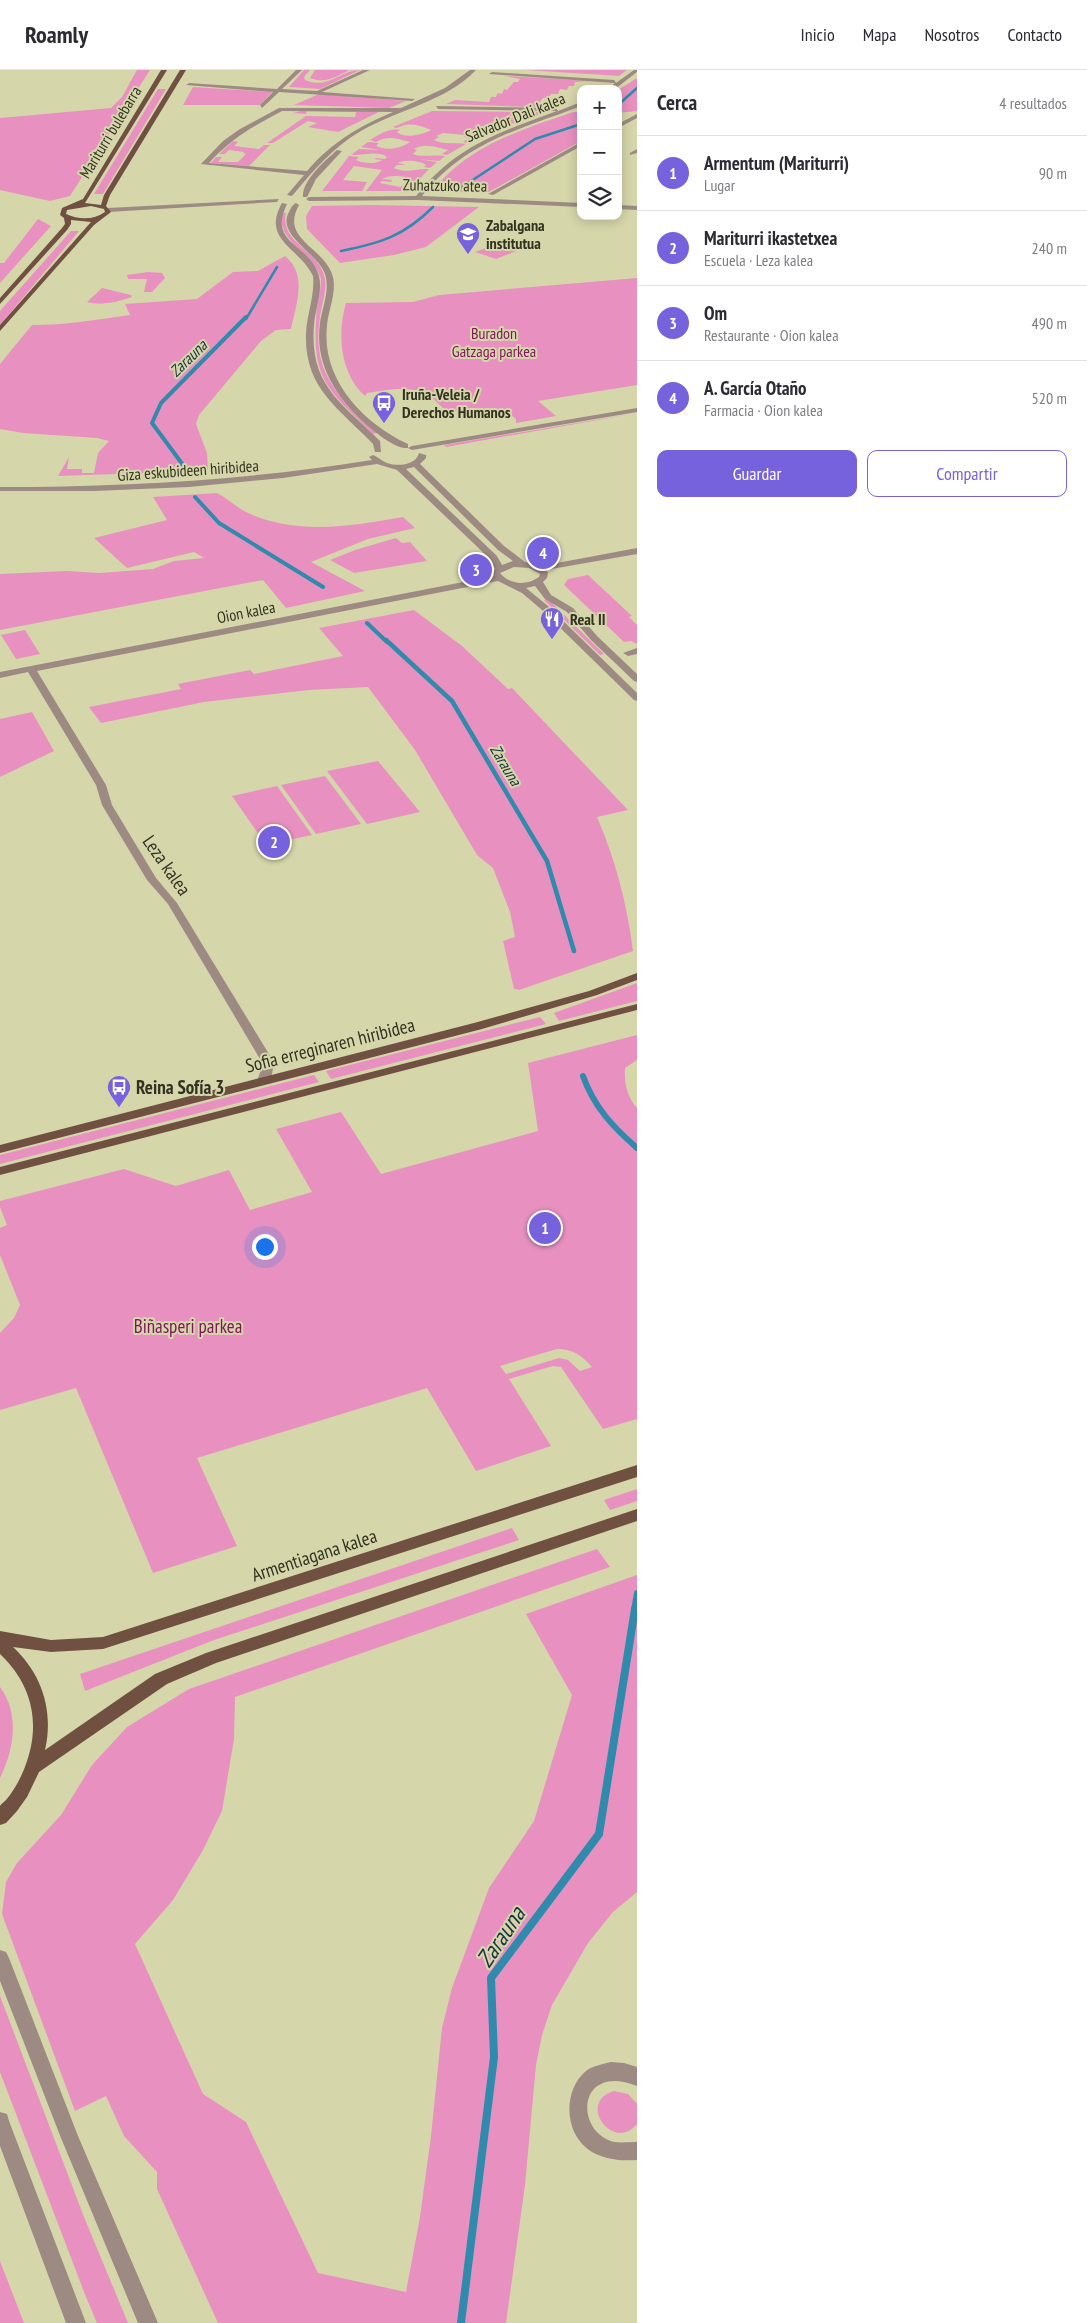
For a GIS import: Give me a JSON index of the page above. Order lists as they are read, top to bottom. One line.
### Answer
{"streets":{"main road":["Mariturri bulebarra","Sofia erreginaren hiribidea","Armentiagana kalea"],"street":["Salvador Dali kalea","Zuhatzuko atea","Giza eskubideen hiribidea","Oion kalea","Leza kalea"]},"crossings":[["Salvador Dali kalea","Zuhatzuko atea"],["Oion kalea","Leza kalea"],["Leza kalea","Sofia erreginaren hiribidea"]],"water":["Zarauna"],"parks":["Buradon Gatzaga parkea","Biñasperi parkea"],"places":{"school or university":["Zabalgana institutua"],"bus stop":["Iruña-Veleia / Derechos Humanos","Reina Sofía 3"],"restaurant":["Real II"]},"page":{"header":"Roamly","nav":["Inicio","Mapa","Nosotros","Contacto"],"heading":["Cerca","4 resultados"],"map_buttons":["+","−"],"list":[{"mark":"1","name":"Armentum (Mariturri)","note":"Lugar","value":"90 m"},{"mark":"2","name":"Mariturri ikastetxea","note":"Escuela · Leza kalea","value":"240 m"},{"mark":"3","name":"Om","note":"Restaurante · Oion kalea","value":"490 m"},{"mark":"4","name":"A. García Otaño","note":"Farmacia · Oion kalea","value":"520 m"}],"buttons":["Guardar","Compartir"],"pins":["4","3","2","1"]}}
